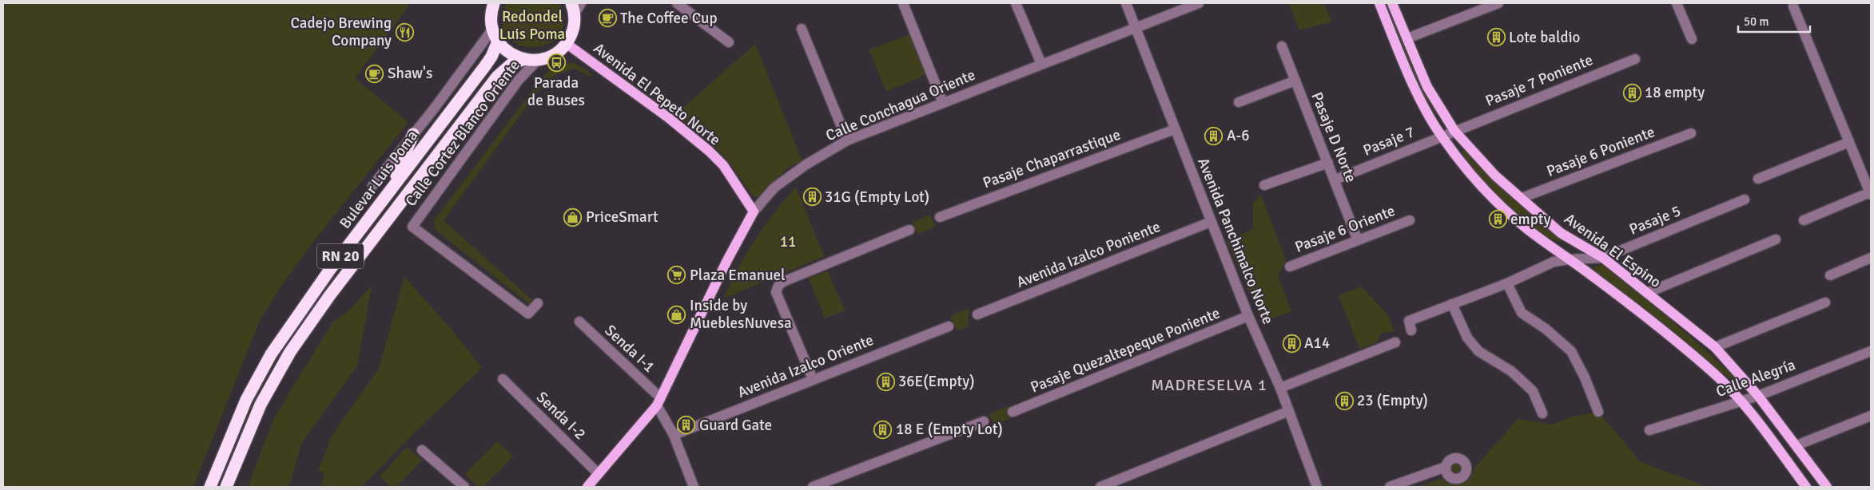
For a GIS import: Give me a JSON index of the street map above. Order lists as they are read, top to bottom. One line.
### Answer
{"streets":{"highway":["Bulevar Luis Poma","RN 20"],"main road":["Avenida El Pepeto Norte","Calle Conchagua Oriente","Avenida El Espino"],"street":["Pasaje 7 Poniente","Calle Cortez Blanco Oriente","Pasaje D Norte","Pasaje 7","Pasaje 6 Poniente","Pasaje Chaparrastique","Pasaje 5","Pasaje 6 Oriente","Avenida Panchimalco Norte","Avenida Izalco Poniente","Senda I-1","Pasaje Quezaltepeque Poniente","Avenida Izalco Oriente","Calle Alegría","Senda I-2"]},"crossings":[["Pasaje 7 Poniente","Pasaje 7"],["Pasaje 7 Poniente","Avenida El Espino"],["Avenida El Pepeto Norte","Calle Conchagua Oriente"],["Avenida El Pepeto Norte","RN 20"],["Calle Conchagua Oriente","Avenida Panchimalco Norte"],["Calle Conchagua Oriente","Senda I-1"],["Calle Conchagua Oriente","Senda I-2"],["Calle Cortez Blanco Oriente","RN 20"],["Pasaje D Norte","Pasaje 7"],["Pasaje D Norte","Pasaje 6 Oriente"],["Pasaje 7","Avenida El Espino"],["Pasaje 6 Poniente","Avenida El Espino"],["Pasaje Chaparrastique","Avenida Panchimalco Norte"],["Bulevar Luis Poma","RN 20"],["Pasaje 5","Avenida El Espino"],["Avenida Panchimalco Norte","Avenida Izalco Poniente"],["Avenida Panchimalco Norte","Pasaje Quezaltepeque Poniente"],["Avenida El Espino","Calle Alegría"],["Senda I-1","Avenida Izalco Oriente"]],"districts":["MADRESELVA 1"],"parks":["Redondel Luis Poma","11"],"places":{"cafe":["The Coffee Cup","Shaw's"],"restaurant":["Cadejo Brewing Company"],"building":["Lote baldio","18 empty","A-6","31G (Empty Lot)","empty","A14","36E(Empty)","23 (Empty)","Guard Gate","18 E (Empty Lot)"],"bus stop":["Parada de Buses"],"shop":["PriceSmart","Inside by MueblesNuvesa"],"supermarket":["Plaza Emanuel"]},"scale_bar":"50 m"}
